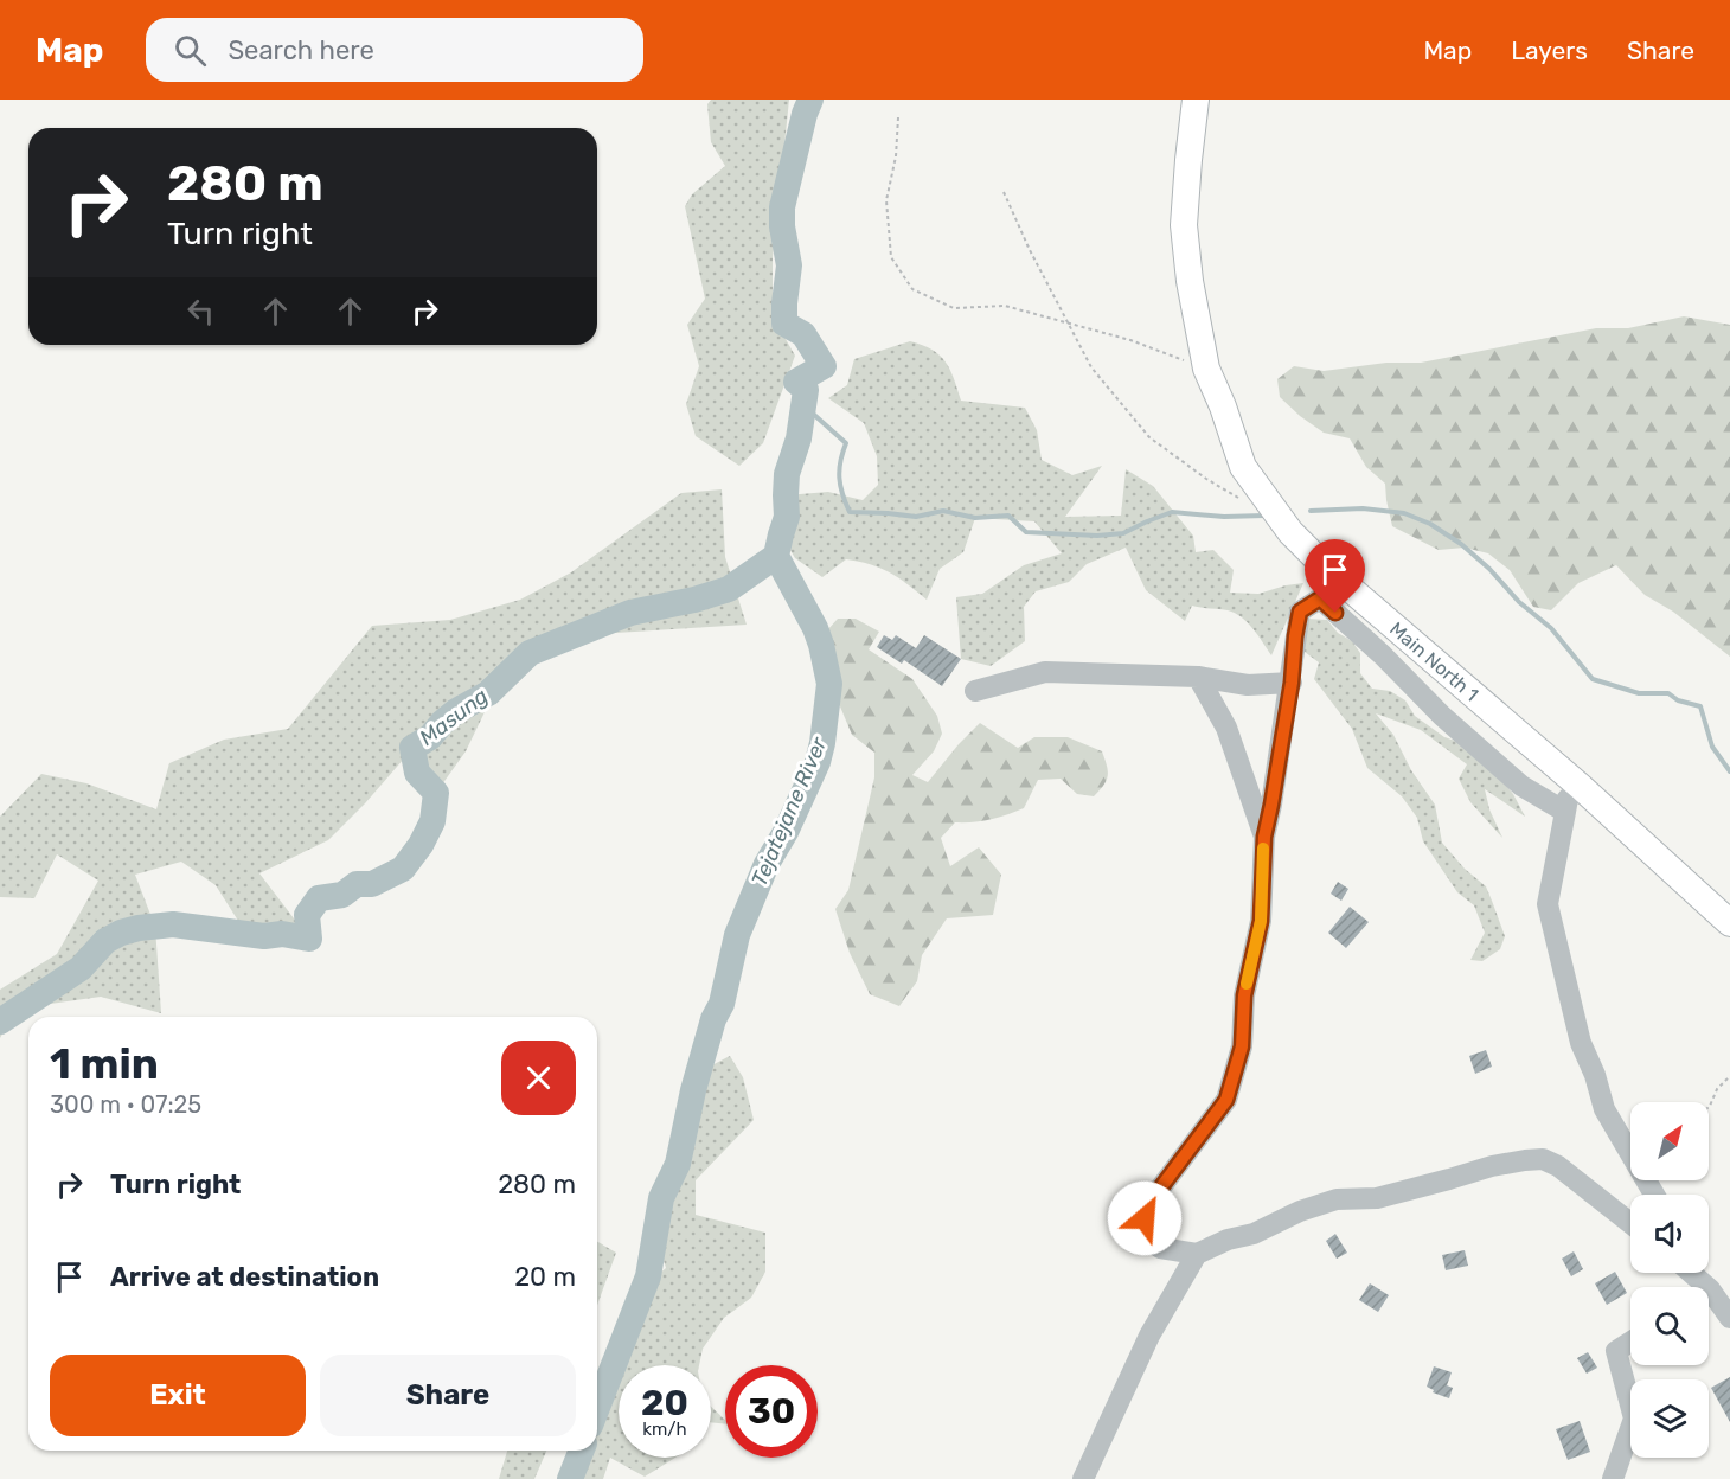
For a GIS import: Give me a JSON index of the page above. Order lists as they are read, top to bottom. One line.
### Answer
{"streets":{"main road":["Main North 1"]},"water":["Masung","Tejatejane River"],"north":"top right","page":{"header":"Map","search":"Search here","nav":["Map","Layers","Share"],"turn":["280 m","Turn right"],"heading":["1 min","300 m · 07:25"],"list":[{"name":"Turn right","value":"280 m"},{"name":"Arrive at destination","value":"20 m"}],"buttons":["Exit","Share"],"speed":"20 km/h","limit":"30"}}
